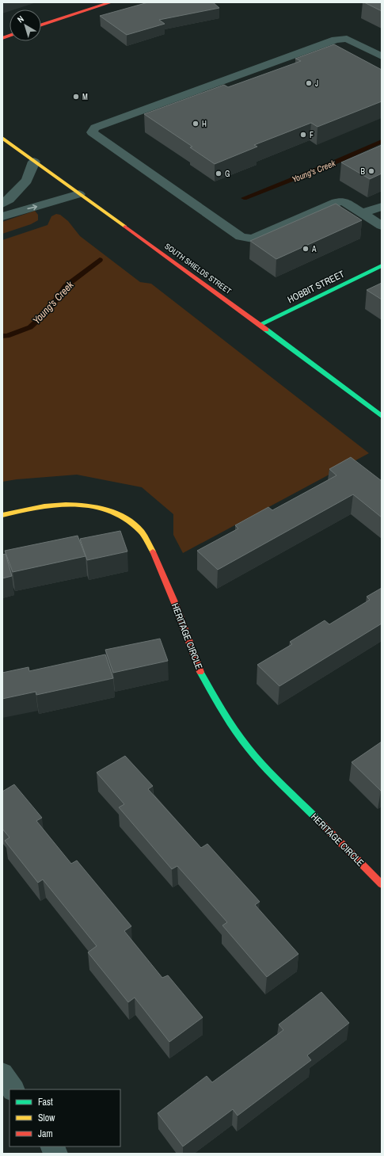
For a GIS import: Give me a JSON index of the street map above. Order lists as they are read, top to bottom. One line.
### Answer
{"streets":{"main road":["SOUTH SHIELDS STREET","HOBBIT STREET","HERITAGE CIRCLE"]},"crossings":[["SOUTH SHIELDS STREET","HOBBIT STREET"]],"water":["Young's Creek"],"places":["J","M","H","F","B","G","A"],"legend":["Fast","Slow","Jam"],"north":"top left"}
